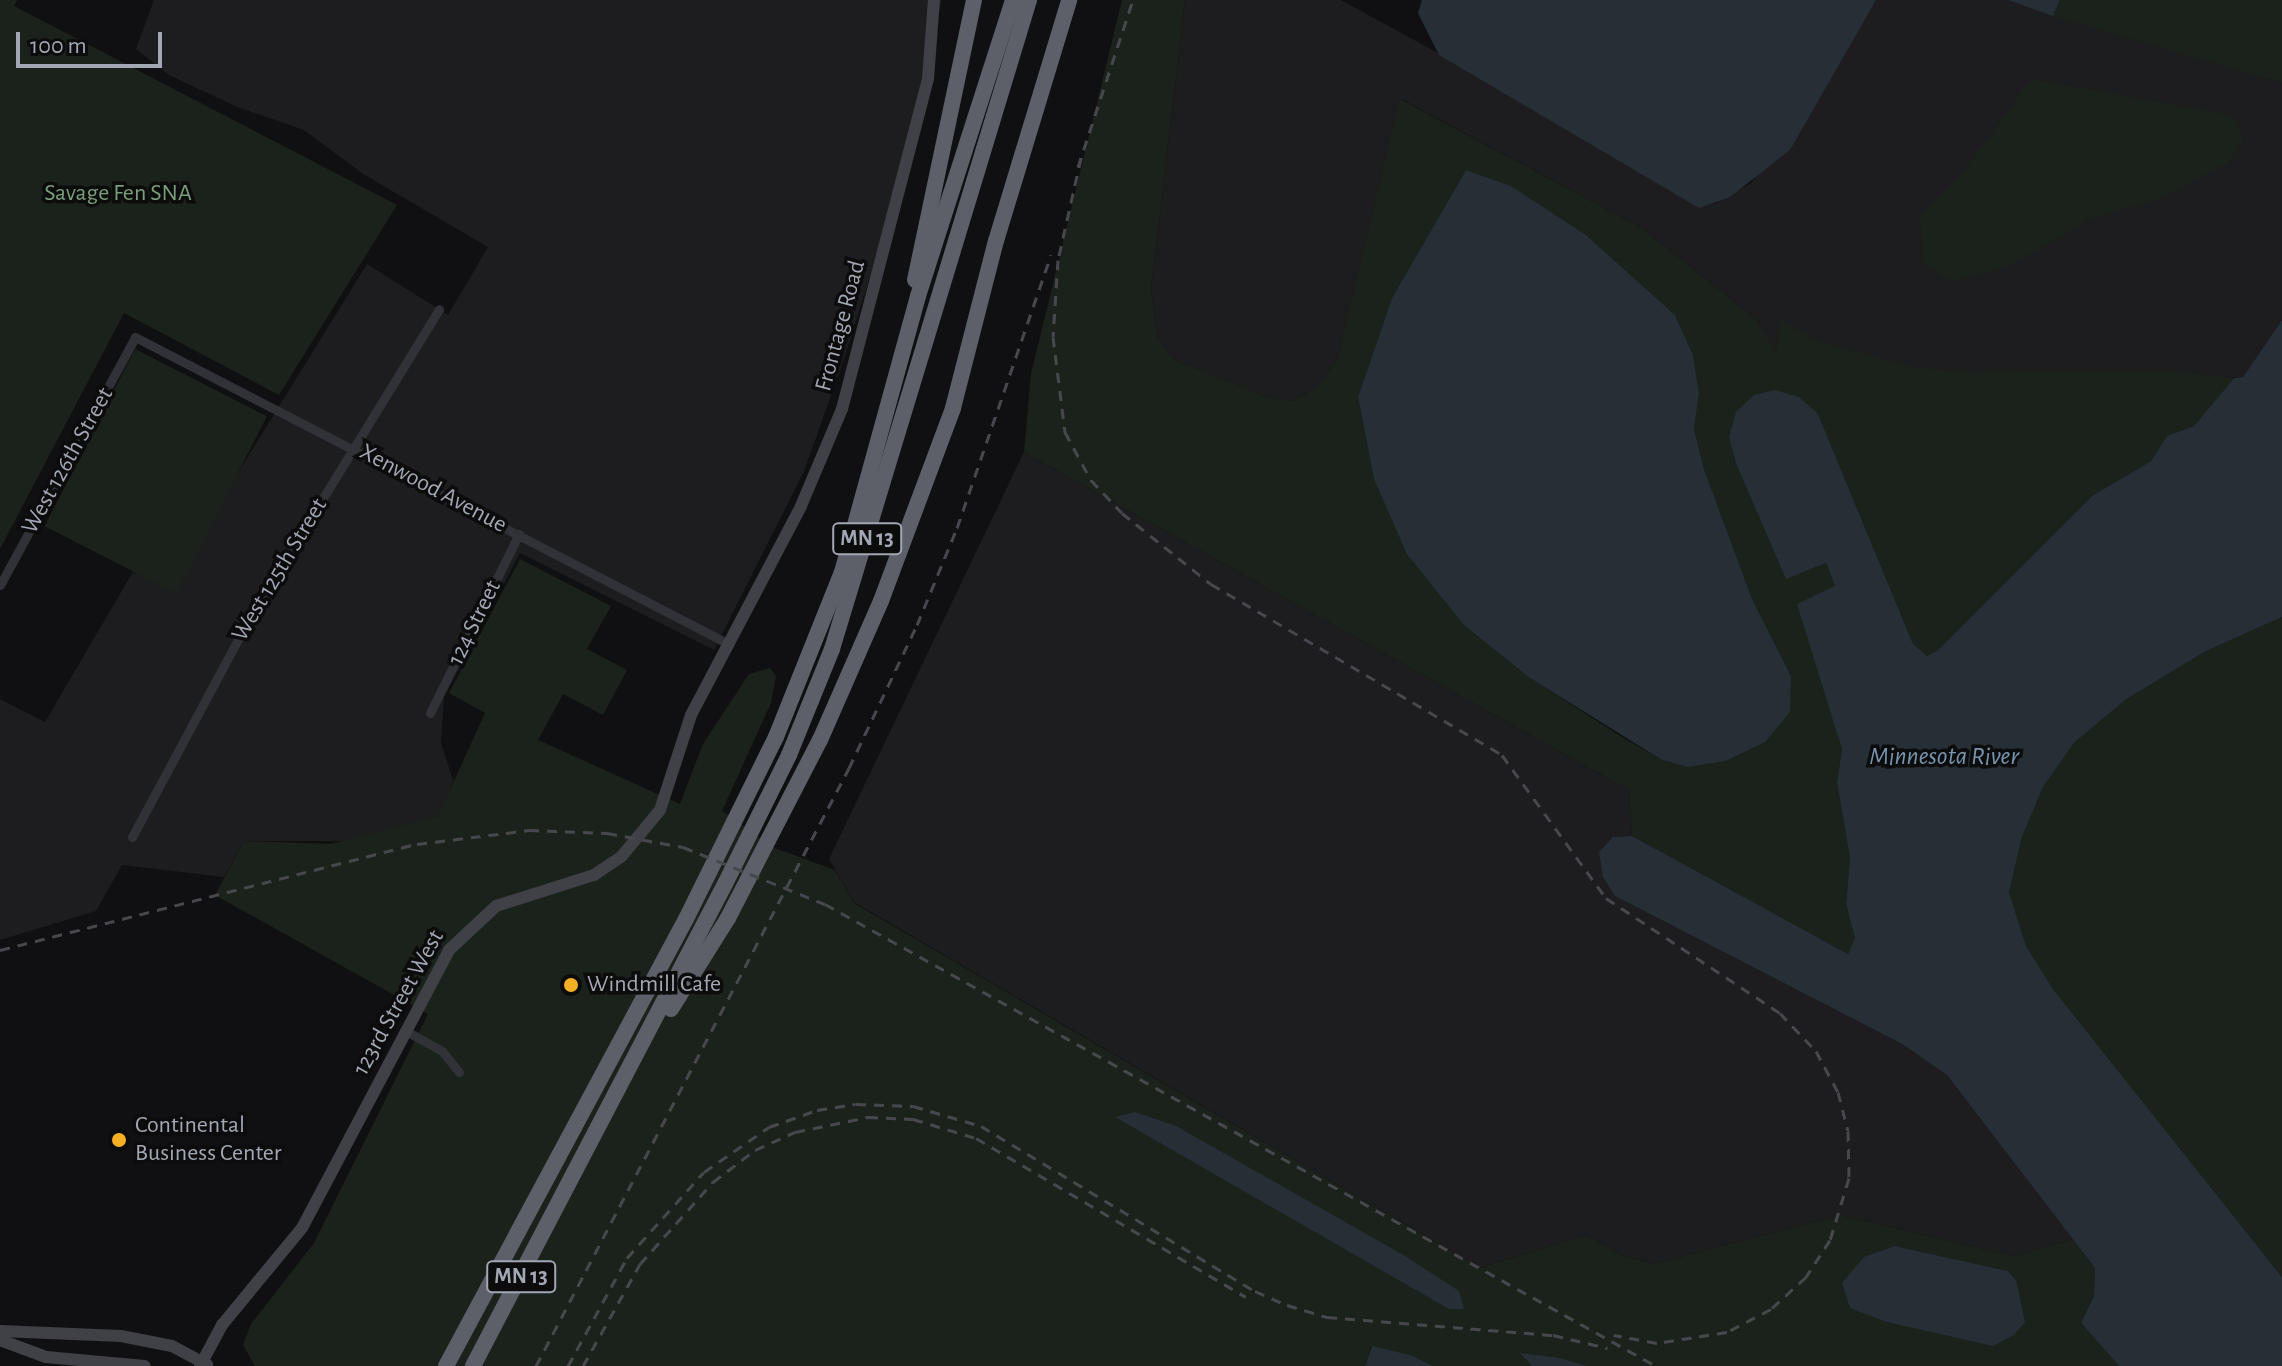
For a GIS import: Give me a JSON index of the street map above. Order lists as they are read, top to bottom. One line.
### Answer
{"streets":{"highway":["MN 13"],"street":["Frontage Road","West 126th Street","Xenwood Avenue","West 125th Street","124 Street","123rd Street West"]},"crossings":[["Frontage Road","Xenwood Avenue"],["Frontage Road","123rd Street West"],["West 126th Street","Xenwood Avenue"],["Xenwood Avenue","West 125th Street"],["Xenwood Avenue","124 Street"],["Xenwood Avenue","123rd Street West"]],"water":["Minnesota River"],"parks":["Savage Fen SNA"],"places":["Windmill Cafe","Continental Business Center"],"scale_bar":"100 m"}
